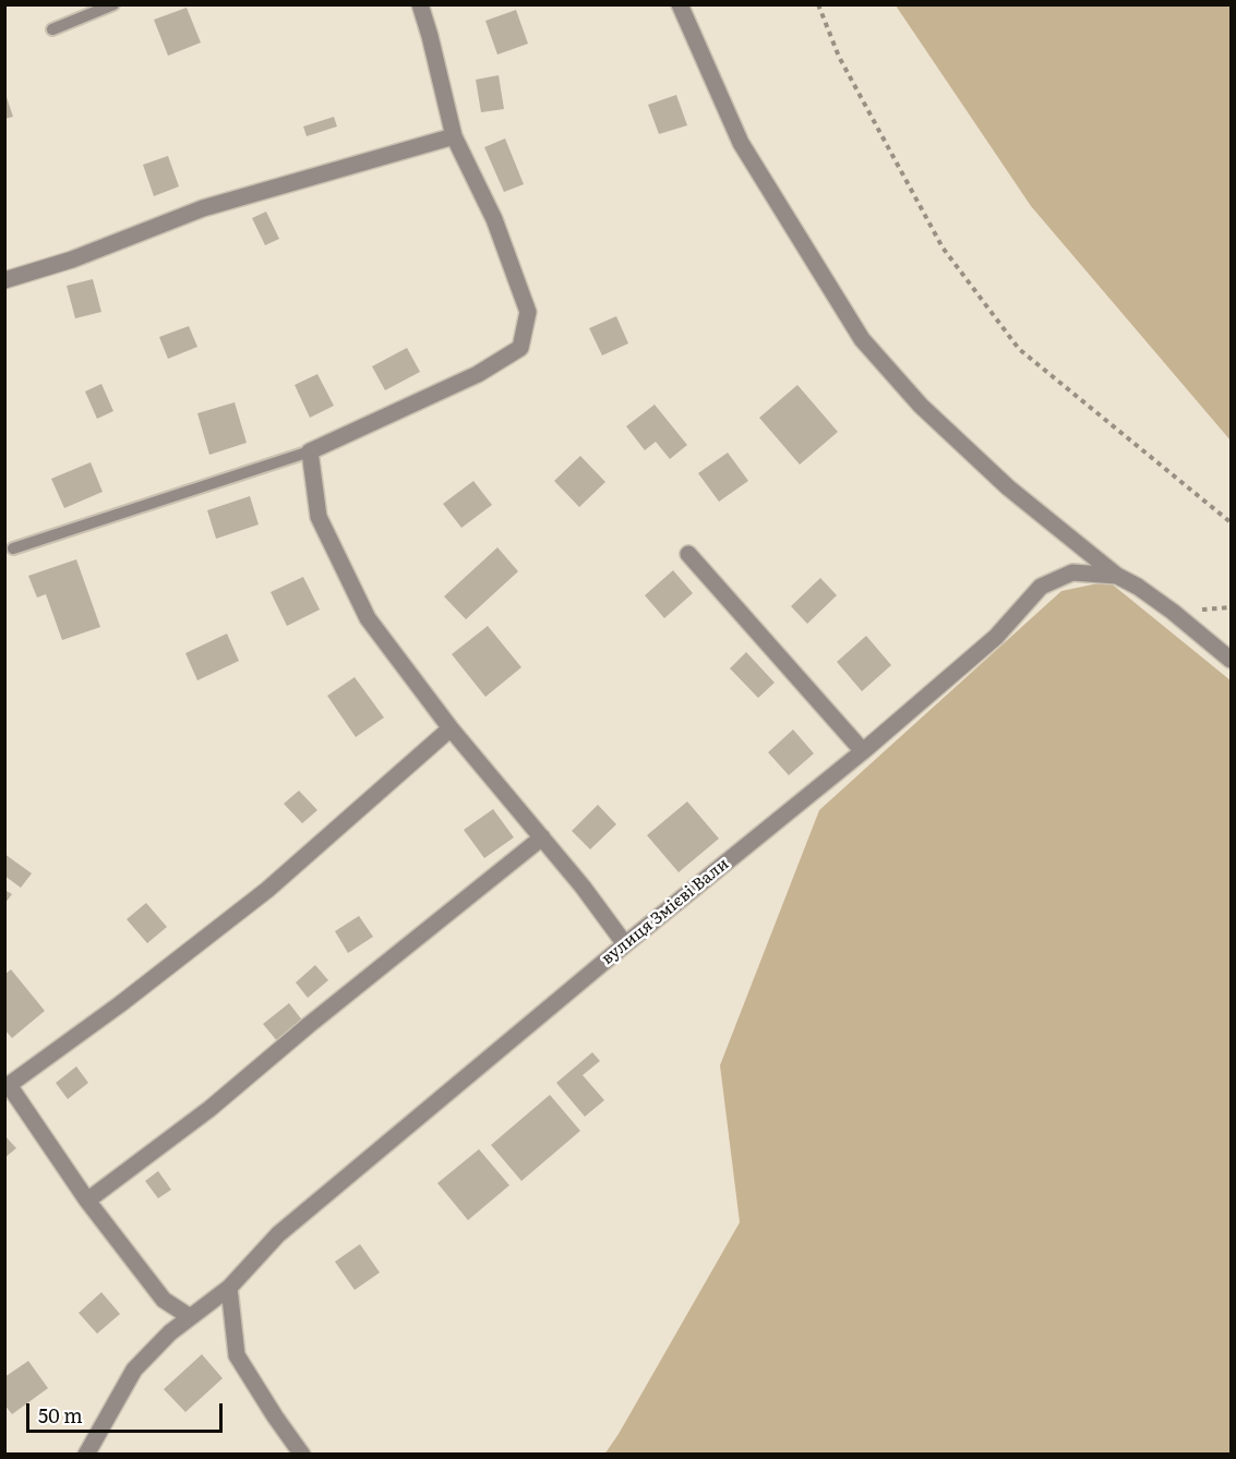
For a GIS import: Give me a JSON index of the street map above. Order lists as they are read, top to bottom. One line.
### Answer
{"streets":{"street":["вулиця Змієві Вали"]},"scale_bar":"50 m"}
